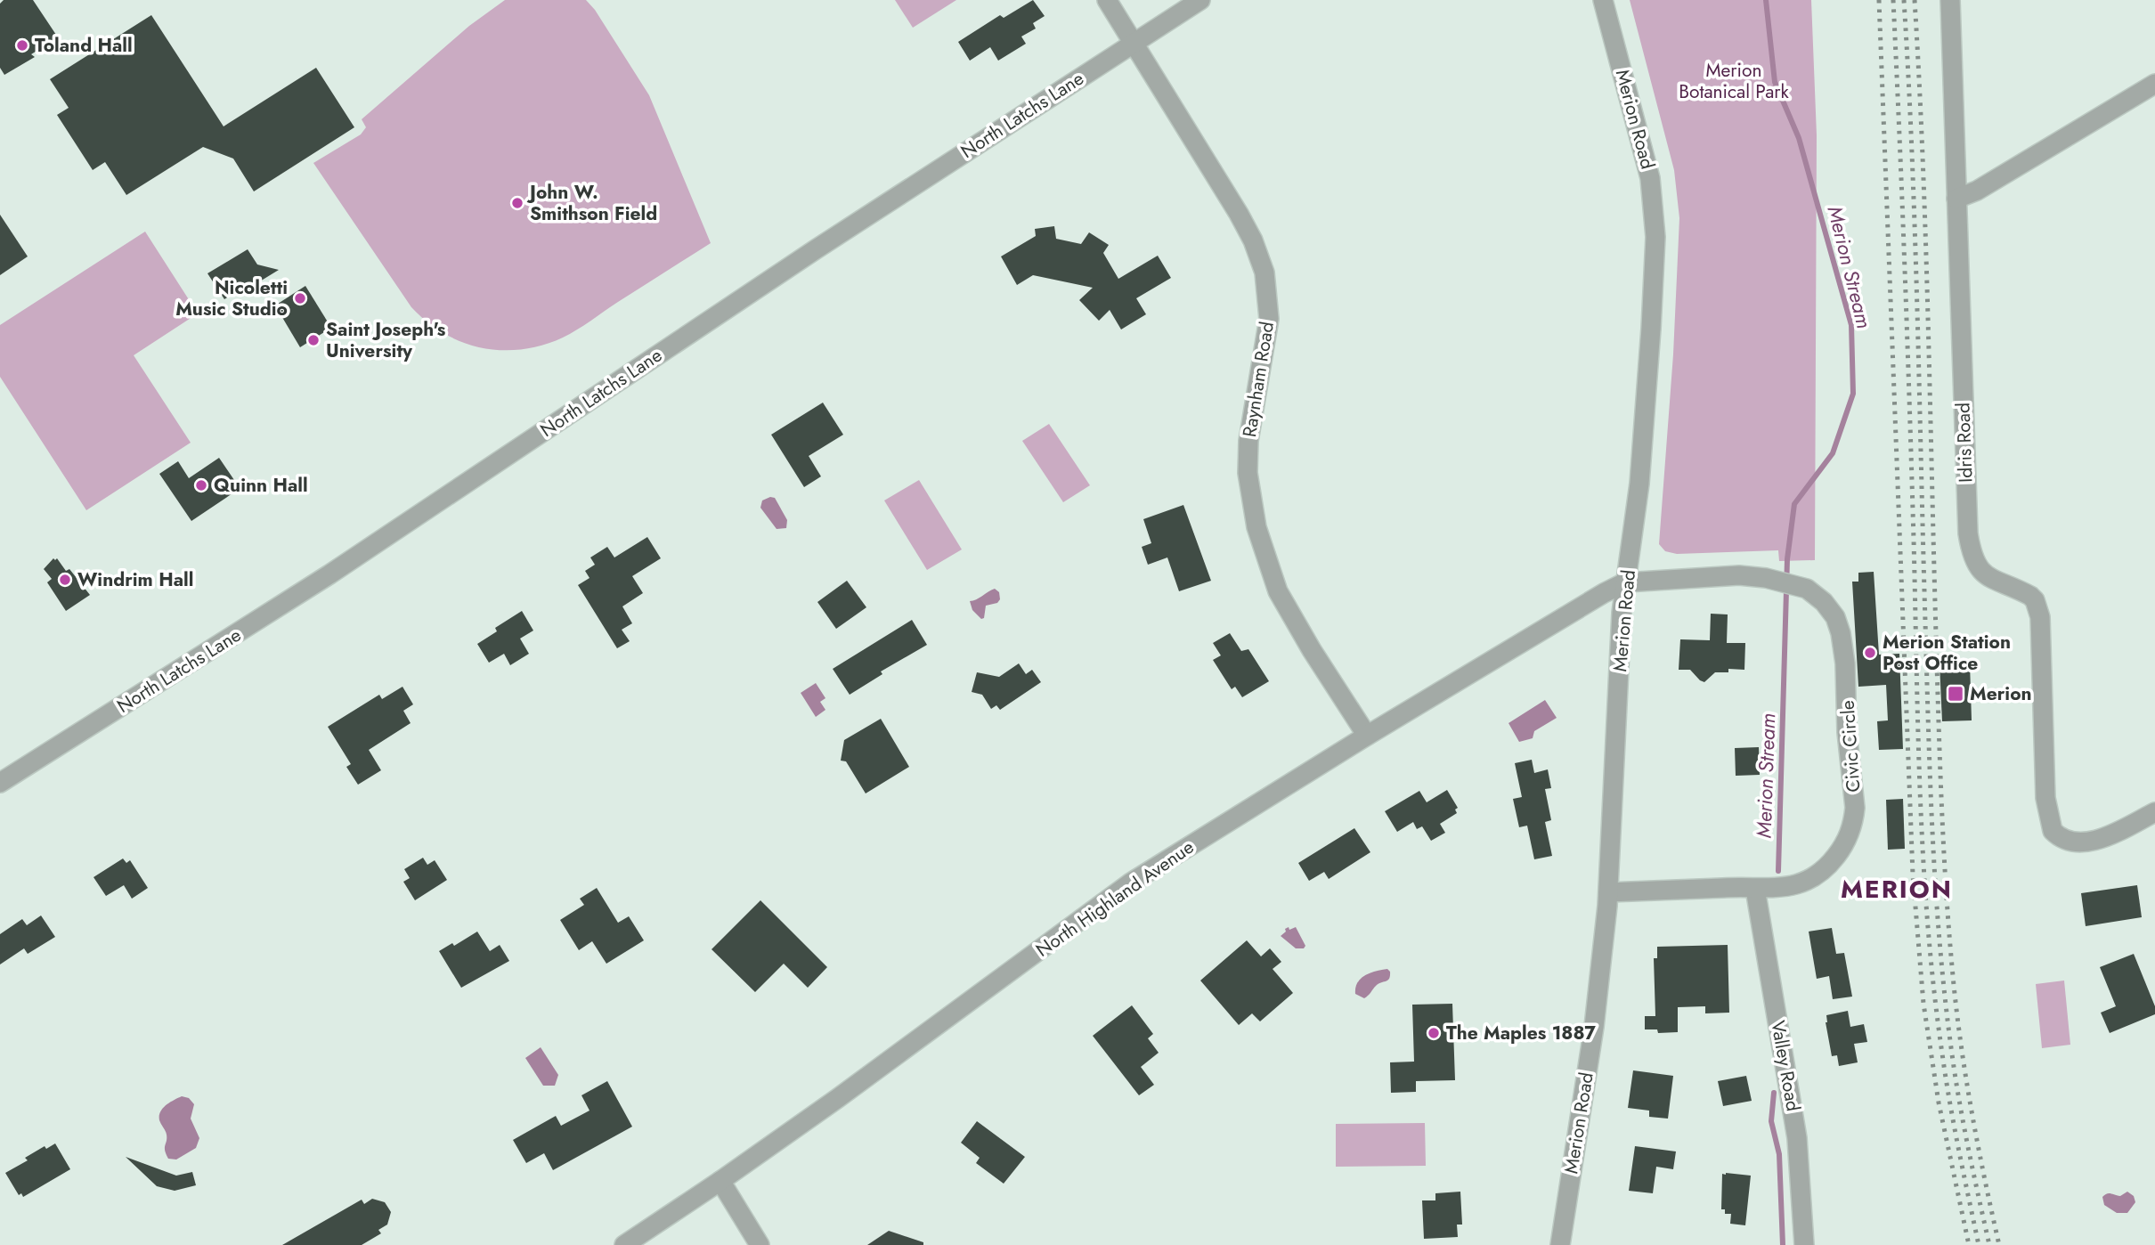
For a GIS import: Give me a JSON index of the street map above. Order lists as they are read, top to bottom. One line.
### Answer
{"streets":{"street":["North Latchs Lane","Merion Road","Raynham Road","Idris Road","Civic Circle","North Highland Avenue","Valley Road"]},"crossings":[["North Latchs Lane","Raynham Road"],["Merion Road","Civic Circle"],["Merion Road","North Highland Avenue"],["Raynham Road","North Highland Avenue"],["Civic Circle","North Highland Avenue"],["Civic Circle","Valley Road"]],"districts":["MERION"],"water":["Merion Stream"],"parks":["Merion Botanical Park"],"places":{"other":["Toland Hall","John W. Smithson Field","Nicoletti Music Studio","Saint Joseph's University","Quinn Hall","Windrim Hall","Merion Station Post Office","The Maples 1887"],"transit":["Merion"]}}
